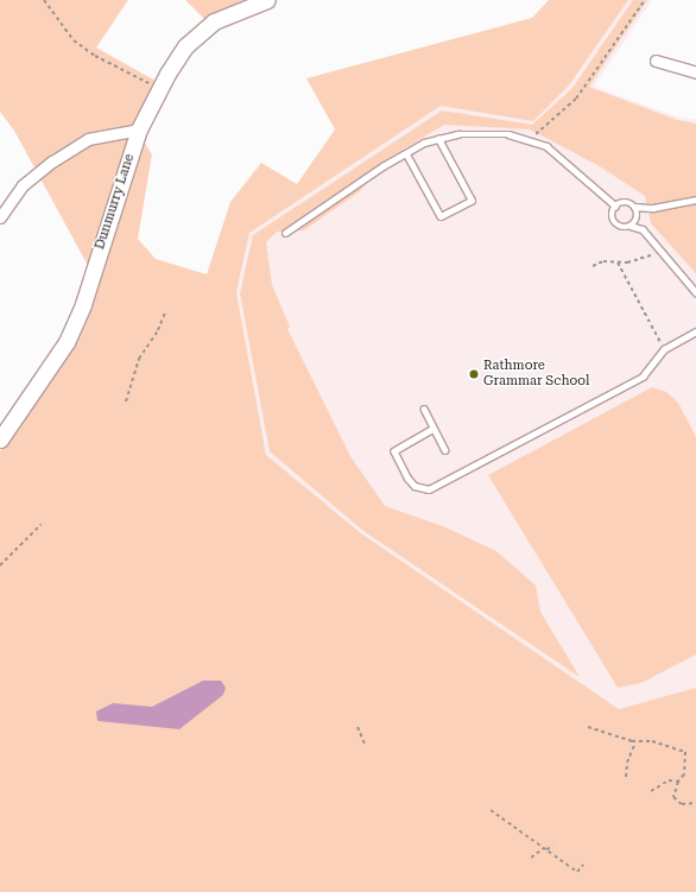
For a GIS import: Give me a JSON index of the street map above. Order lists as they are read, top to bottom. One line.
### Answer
{"streets":{"street":["Dunmurry Lane"]},"places":["Rathmore Grammar School"]}
